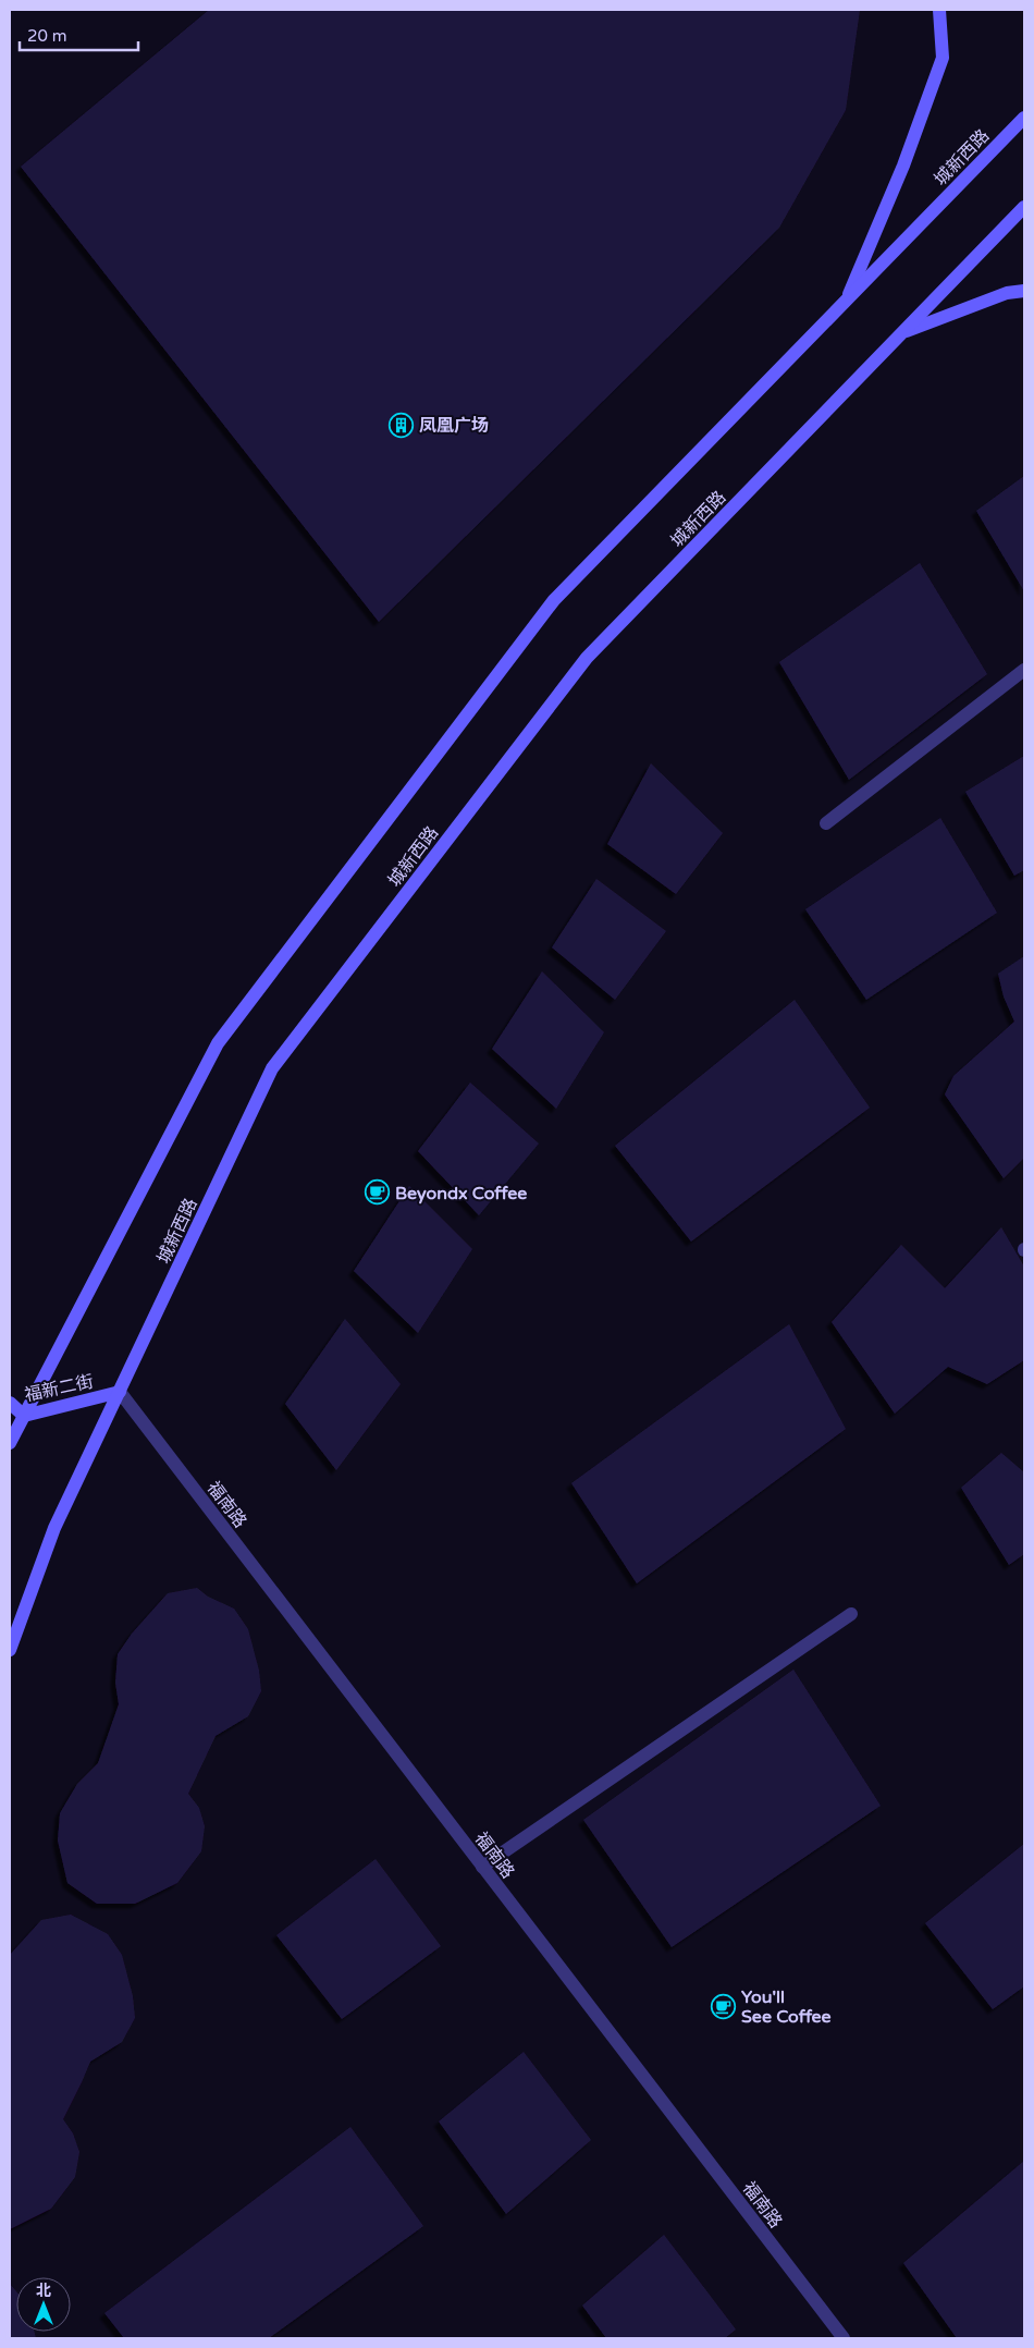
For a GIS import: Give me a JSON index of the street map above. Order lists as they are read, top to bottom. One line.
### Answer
{"streets":{"main road":["城新西路","福新二街"],"street":["福南路"]},"crossings":[["城新西路","福新二街"],["城新西路","福南路"],["福新二街","福南路"]],"places":{"building":["凤凰广场"],"cafe":["Beyondx Coffee","You'll See Coffee"]},"scale_bar":"20 m","north":"top"}
